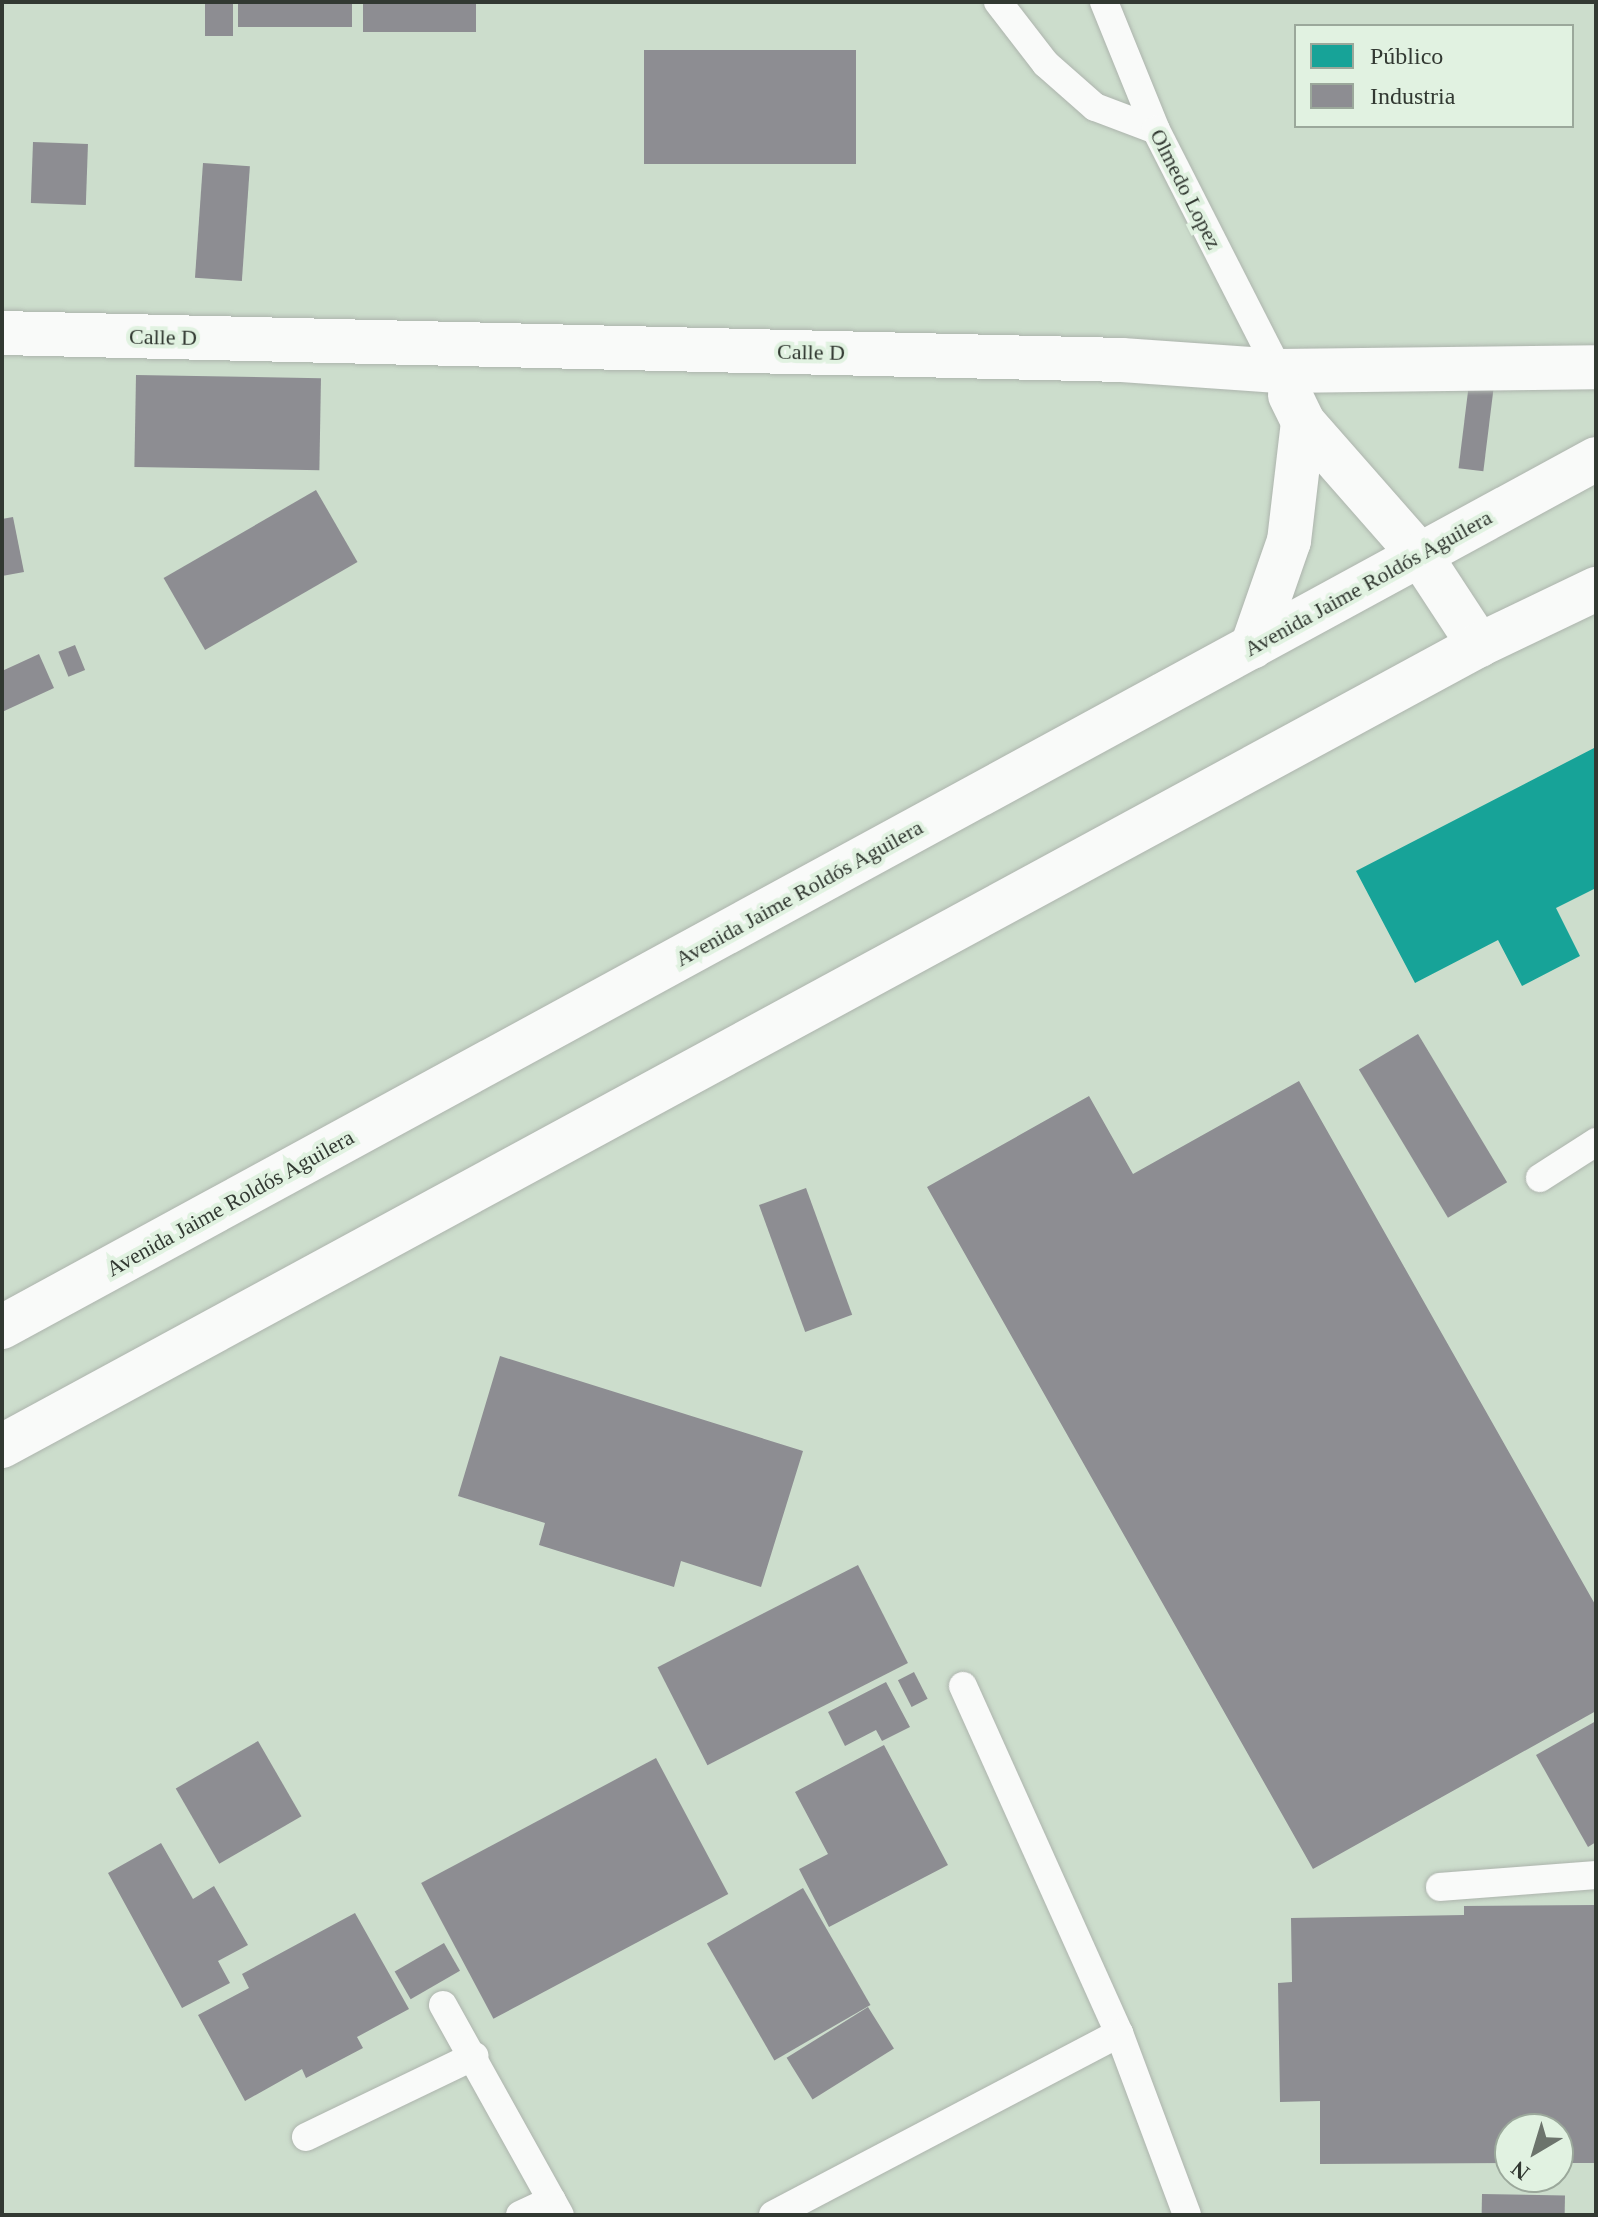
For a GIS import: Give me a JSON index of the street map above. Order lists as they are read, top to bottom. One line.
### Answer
{"streets":{"street":["Calle D","Avenida Jaime Roldós Aguilera"],"lane":["Olmedo Lopez"]},"crossings":[["Olmedo Lopez","Calle D"]],"legend":["Público","Industria"],"north":"bottom left"}
